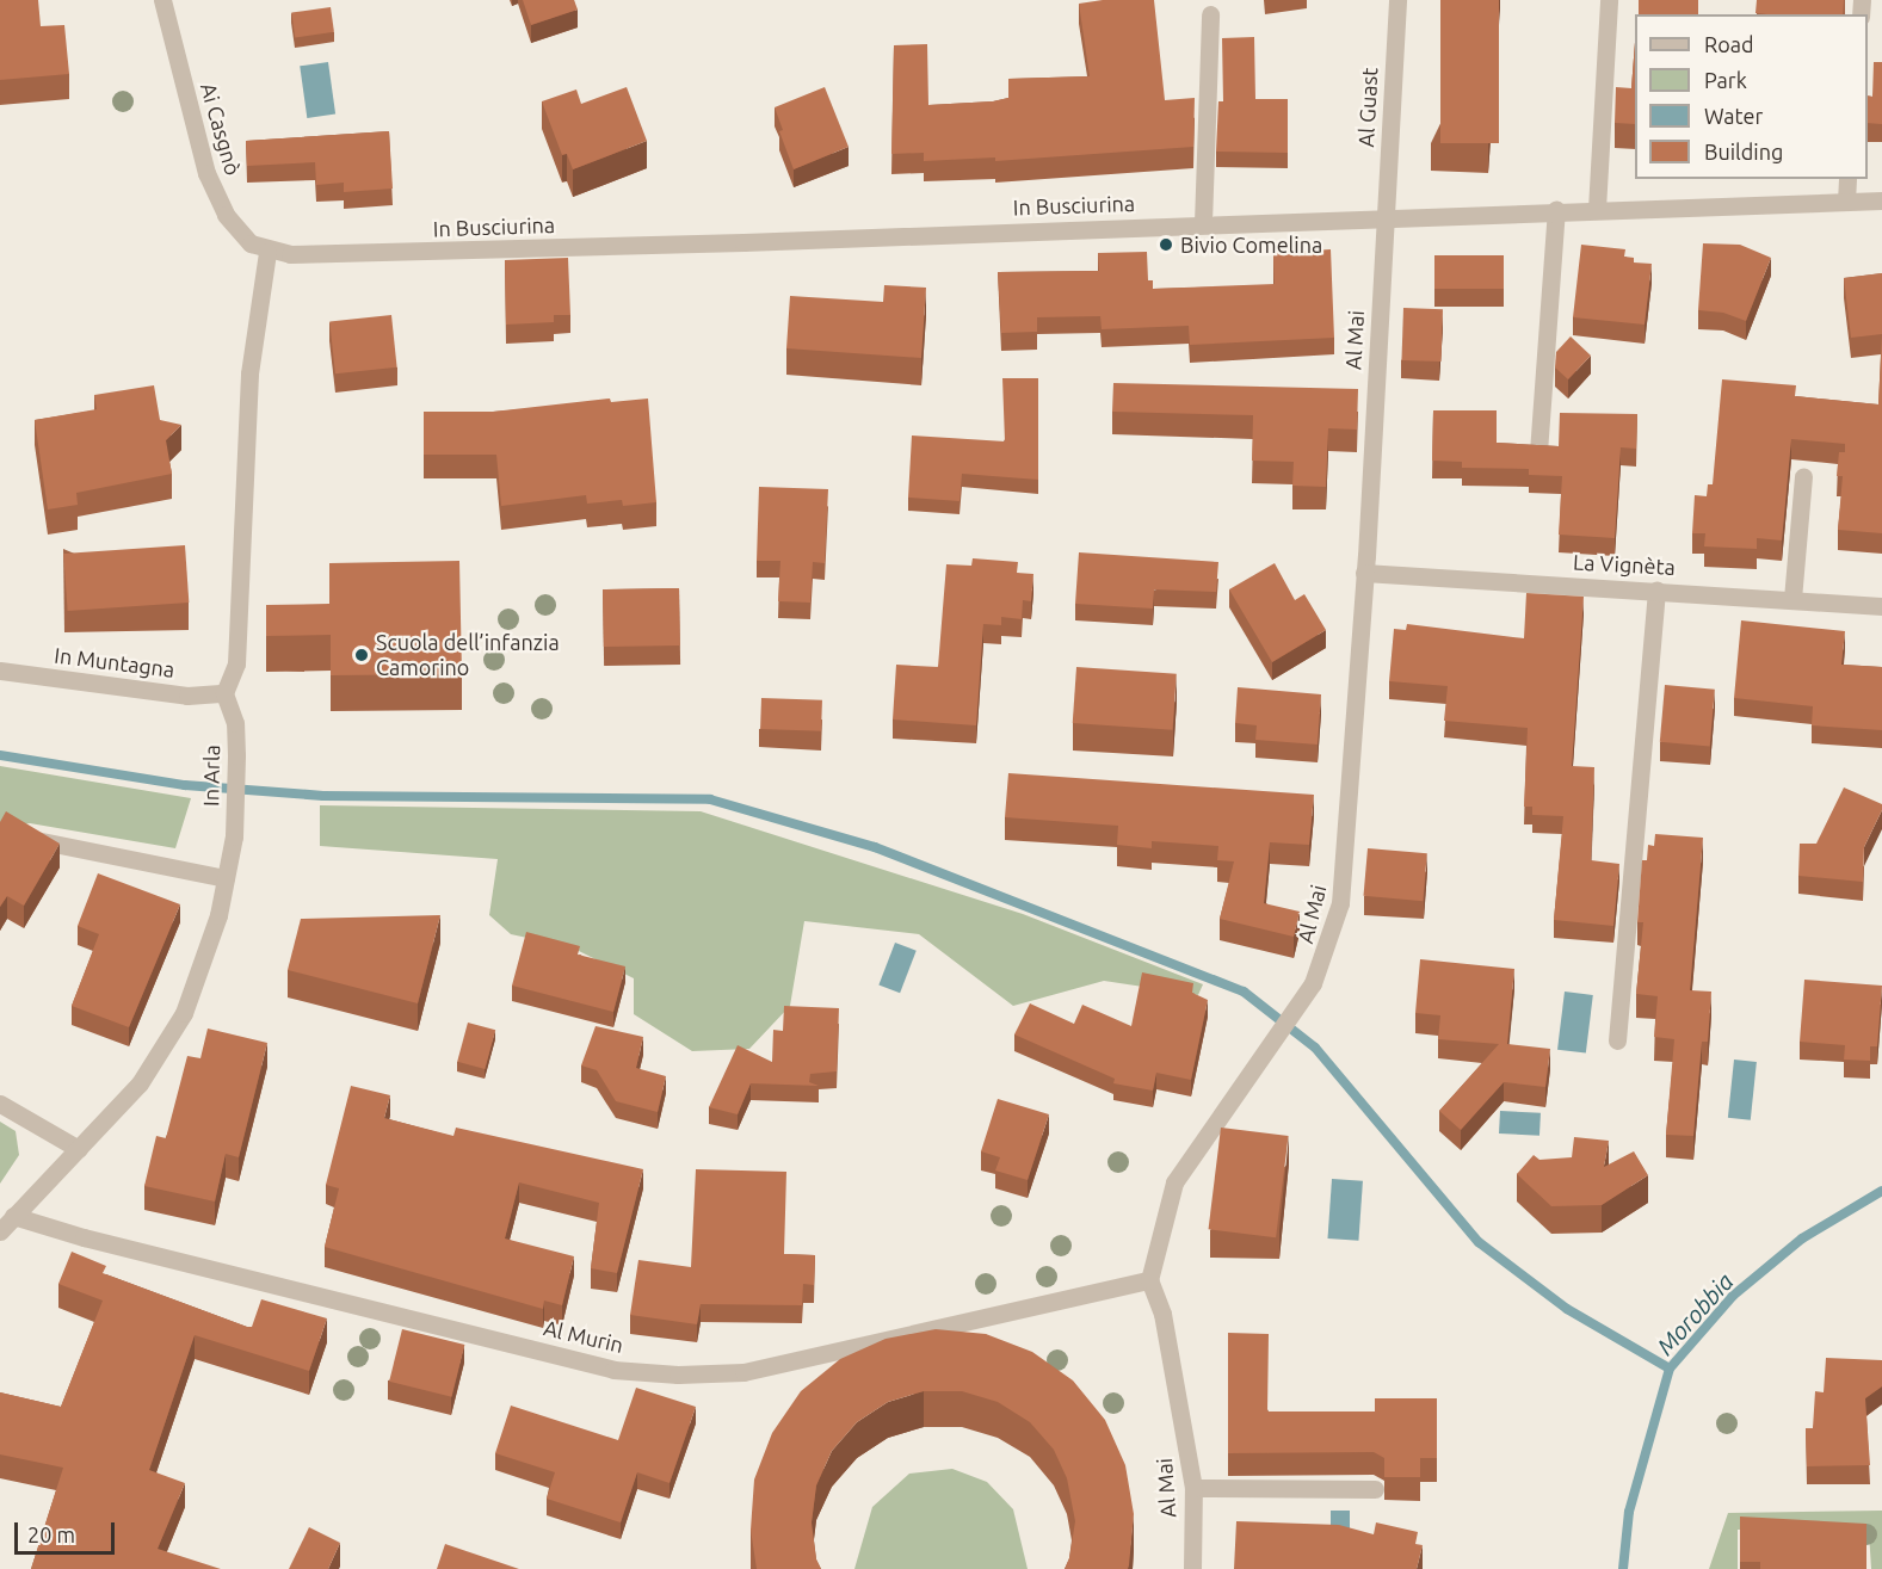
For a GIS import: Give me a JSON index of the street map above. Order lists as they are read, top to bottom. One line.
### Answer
{"streets":{"street":["Al Guast","Ai Casgnò","In Busciurina","Al Mai","La Vignèta","In Muntagna","In Arla","Al Murin"]},"crossings":[["Al Guast","In Busciurina"],["Al Guast","Al Mai"],["Ai Casgnò","In Busciurina"],["In Busciurina","Al Mai"],["Al Mai","La Vignèta"],["Al Mai","Al Murin"],["In Muntagna","In Arla"],["In Arla","Al Murin"]],"water":["Morobbia"],"places":["Bivio Comelina","Scuola dell’infanzia Camorino"],"legend":["Road","Park","Water","Building"],"scale_bar":"20 m"}
